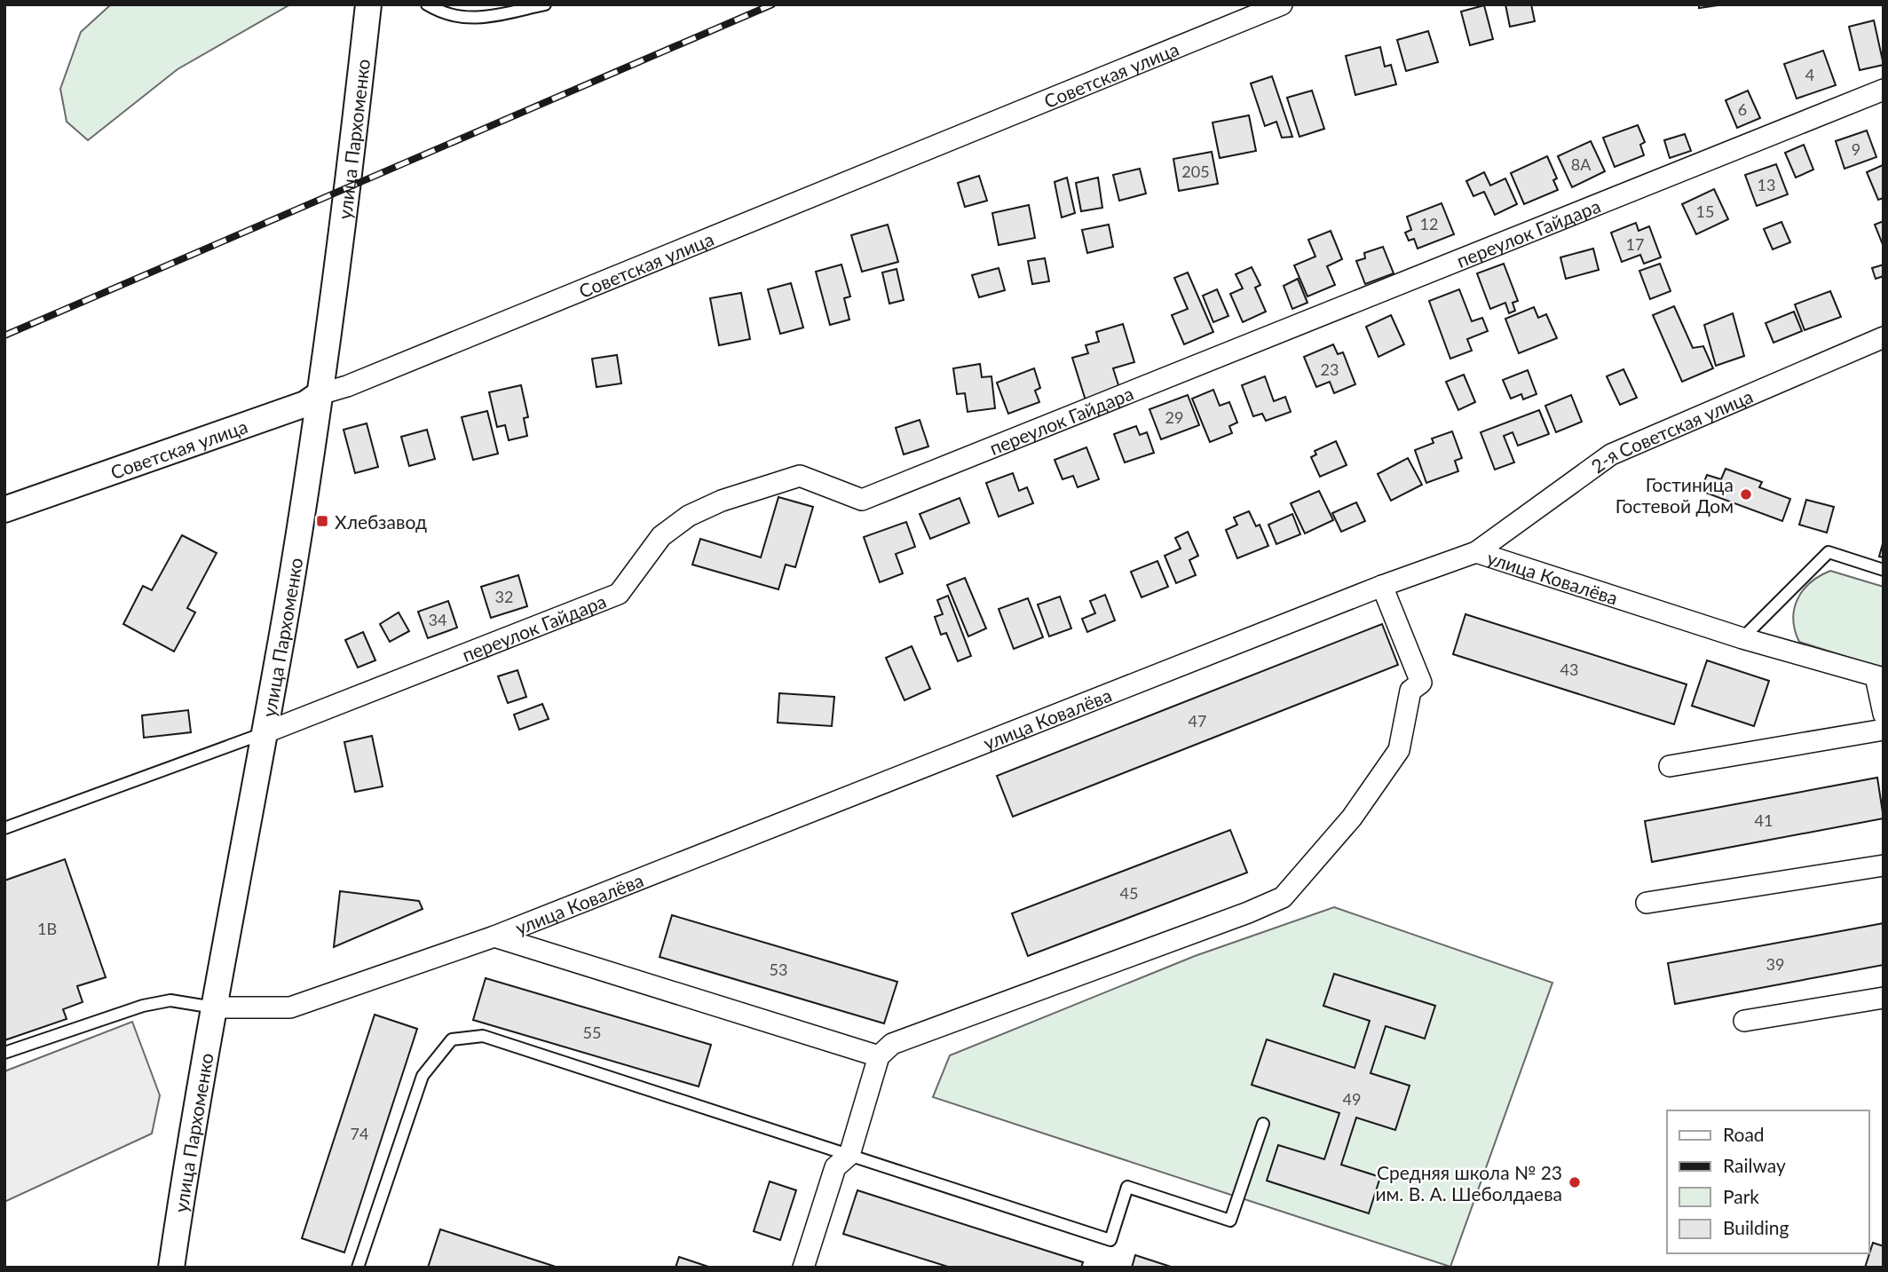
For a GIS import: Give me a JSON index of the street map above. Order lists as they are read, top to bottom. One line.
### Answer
{"streets":{"street":["Советская улица","улица Пархоменко","переулок Гайдара","2-я Советская улица","улица Ковалёва"]},"crossings":[["Советская улица","улица Пархоменко"],["улица Пархоменко","переулок Гайдара"],["улица Пархоменко","улица Ковалёва"],["2-я Советская улица","улица Ковалёва"]],"places":{"other":["Гостиница Гостевой Дом","Средняя школа № 23 им. В. А. Шеболдаева"],"transit":["Хлебзавод"]},"house_numbers":["4","6","9","8А","205","13","15","12","17","23","29","32","34","43","47","41","45","1В","39","53","55","49","74"],"legend":["Road","Railway","Park","Building"]}
